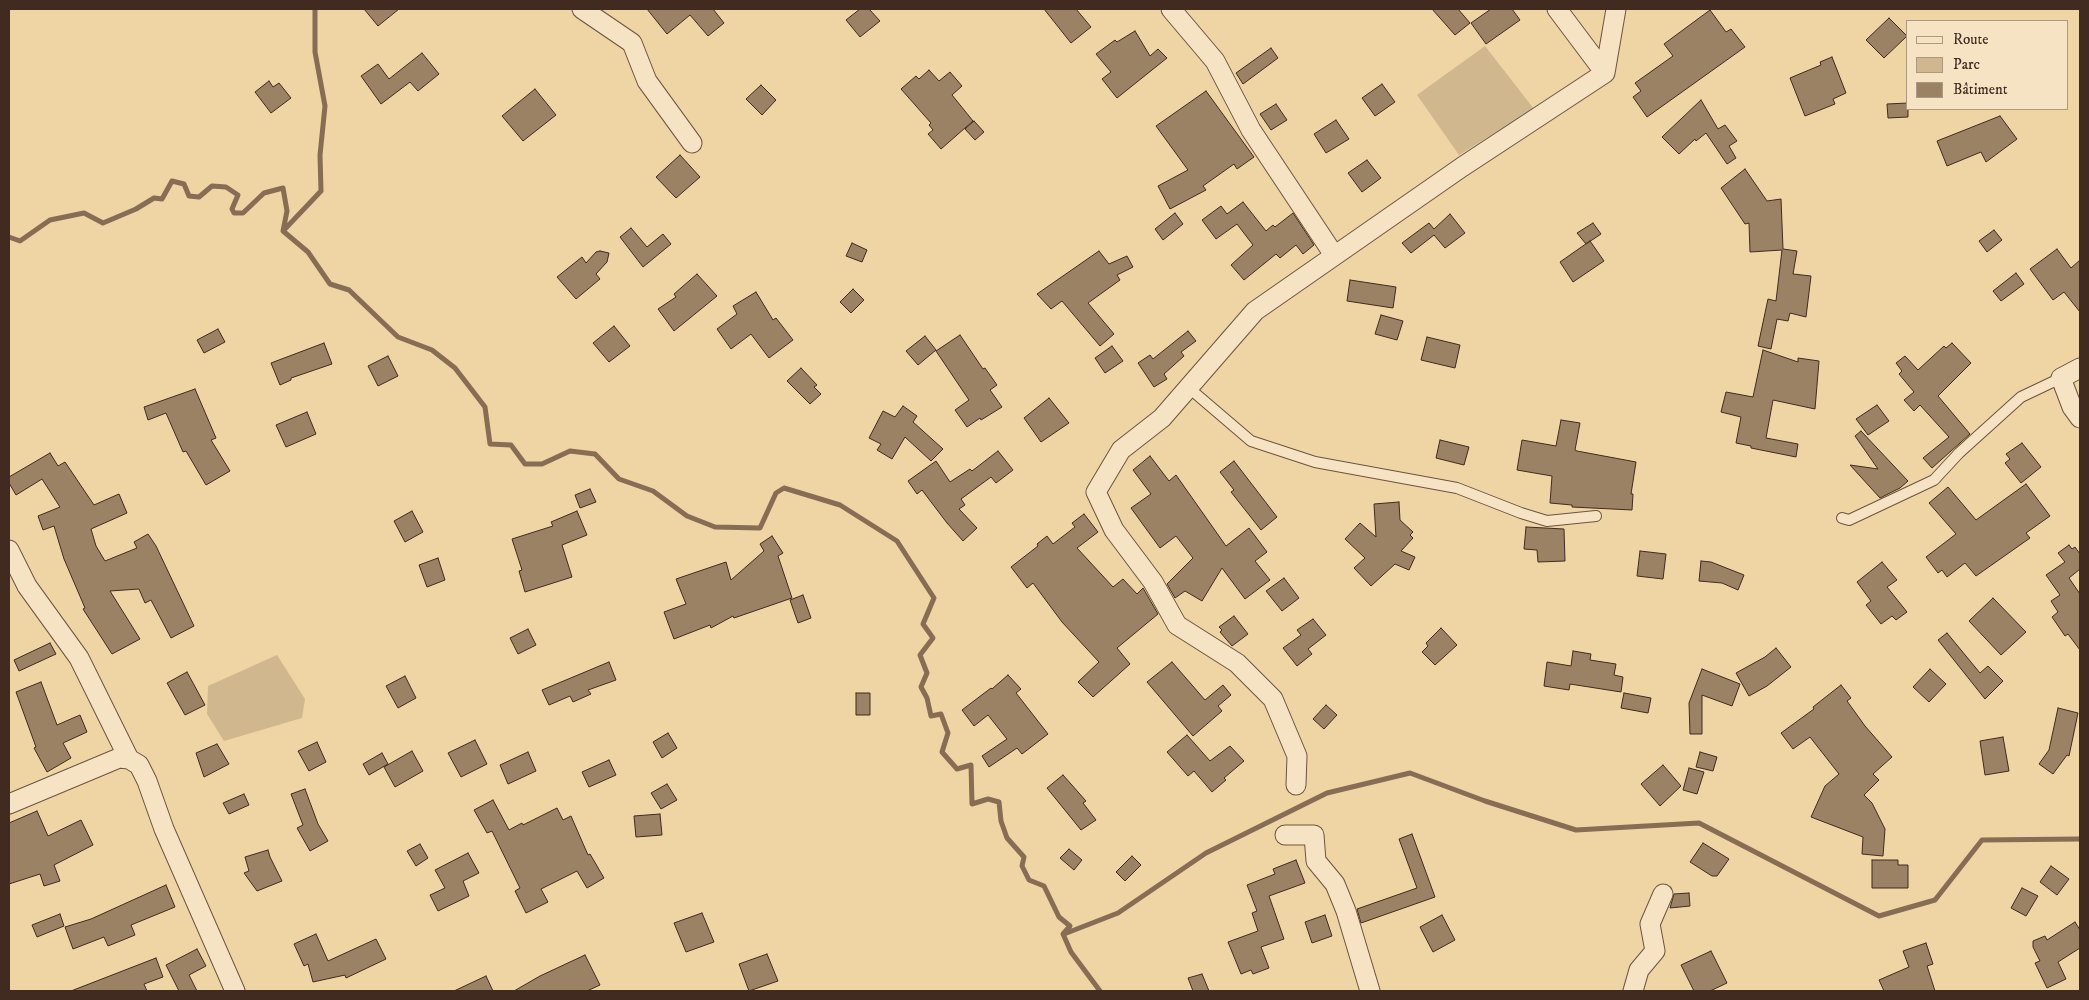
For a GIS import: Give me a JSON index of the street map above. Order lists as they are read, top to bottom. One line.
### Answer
{"legend":["Route","Parc","Bâtiment"]}
